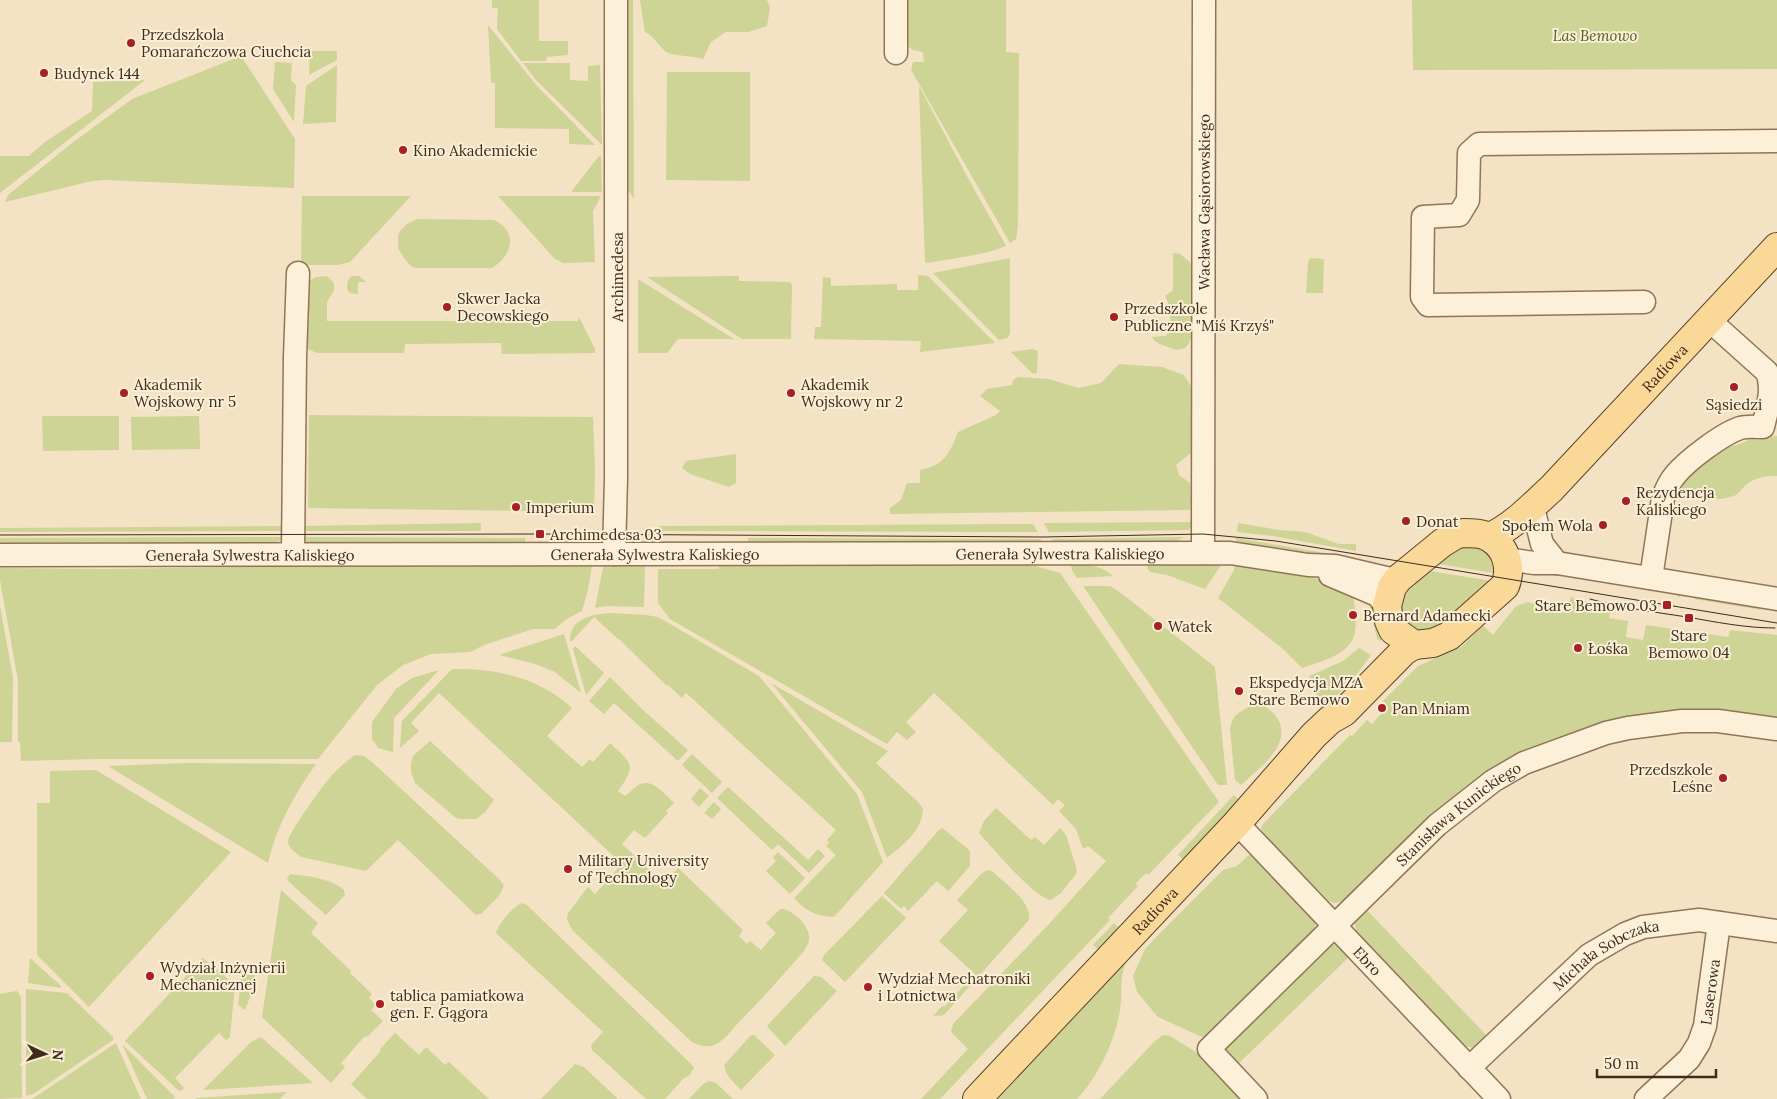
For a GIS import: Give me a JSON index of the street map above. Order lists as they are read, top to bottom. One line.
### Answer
{"streets":{"main road":["Radiowa"],"street":["Wacława Gąsiorowskiego","Archimedesa","Generała Sylwestra Kaliskiego","Stanisława Kunickiego","Michała Sobczaka","Ebro","Laserowa"]},"crossings":[["Wacława Gąsiorowskiego","Generała Sylwestra Kaliskiego"],["Archimedesa","Generała Sylwestra Kaliskiego"],["Radiowa","Generała Sylwestra Kaliskiego"],["Radiowa","Ebro"],["Stanisława Kunickiego","Ebro"],["Michała Sobczaka","Ebro"],["Michała Sobczaka","Laserowa"]],"parks":["Las Bemowo"],"places":{"other":["Przedszkola Pomarańczowa Ciuchcia","Budynek 144","Kino Akademickie","Skwer Jacka Decowskiego","Przedszkole Publiczne \"Miś Krzyś\"","Sąsiedzi","Akademik Wojskowy nr 5","Akademik Wojskowy nr 2","Rezydencja Kaliskiego","Imperium","Donat","Społem Wola","Bernard Adamecki","Watek","Łośka","Ekspedycja MZA Stare Bemowo","Pan Mniam","Przedszkole Leśne","Military University of Technology","Wydział Inżynierii Mechanicznej","Wydział Mechatroniki i Lotnictwa","tablica pamiatkowa gen. F. Gągora"],"transit":["Archimedesa 03","Stare Bemowo 03","Stare Bemowo 04"]},"scale_bar":"50 m","north":"right"}
